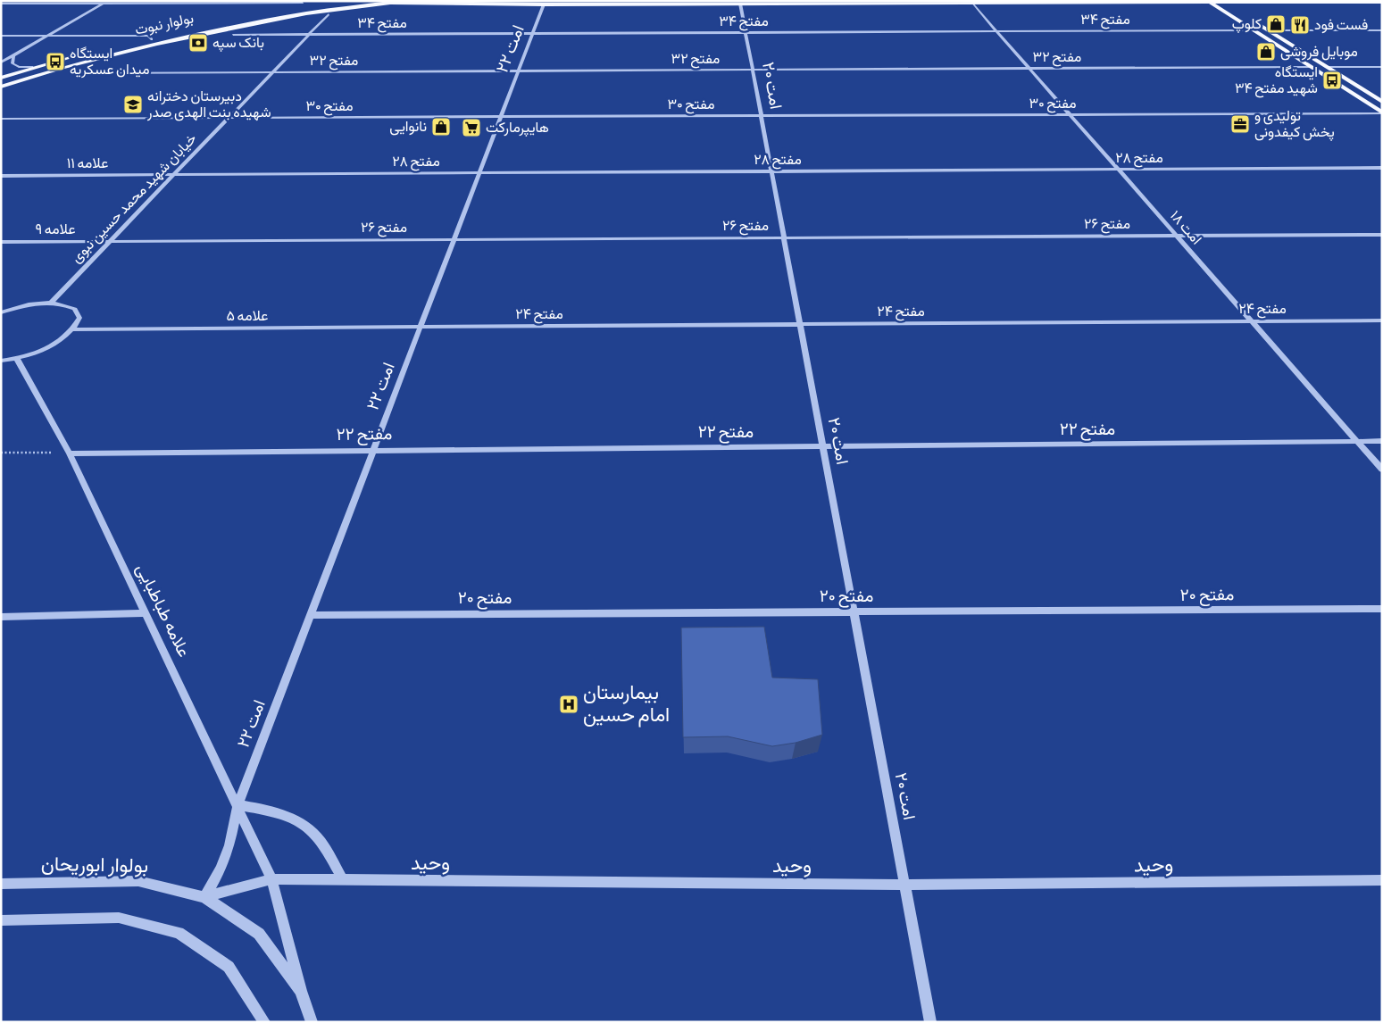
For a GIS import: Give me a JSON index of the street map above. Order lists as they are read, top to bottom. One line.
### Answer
{"streets":{"main road":["بولوار نبوت"],"street":["مفتح ۳۴","امت ۲۲","مفتح ۳۲","امت ۲۰","مفتح ۳۰","مفتح ۲۸","علامه ۱۱","خیابان شهید محمد حسین نبوی","مفتح ۲۶","امت ۱۸","علامه ۹","مفتح ۲۴","علامه ۵","مفتح ۲۲","مفتح ۲۰","علامه طباطبایی","وحید","بولوار ابوریحان"]},"crossings":[["مفتح ۳۴","امت ۲۲"],["مفتح ۳۴","امت ۲۰"],["مفتح ۳۴","خیابان شهید محمد حسین نبوی"],["مفتح ۳۴","امت ۱۸"],["امت ۲۲","مفتح ۳۲"],["امت ۲۲","مفتح ۳۰"],["امت ۲۲","مفتح ۲۸"],["امت ۲۲","مفتح ۲۶"],["امت ۲۲","مفتح ۲۴"],["امت ۲۲","علامه ۵"],["امت ۲۲","مفتح ۲۲"],["امت ۲۲","مفتح ۲۰"],["امت ۲۲","علامه طباطبایی"],["امت ۲۲","وحید"],["امت ۲۲","بولوار ابوریحان"],["مفتح ۳۲","امت ۲۰"],["مفتح ۳۲","خیابان شهید محمد حسین نبوی"],["مفتح ۳۲","امت ۱۸"],["امت ۲۰","مفتح ۳۰"],["امت ۲۰","مفتح ۲۸"],["امت ۲۰","مفتح ۲۶"],["امت ۲۰","مفتح ۲۴"],["امت ۲۰","مفتح ۲۲"],["امت ۲۰","مفتح ۲۰"],["امت ۲۰","وحید"],["مفتح ۳۰","خیابان شهید محمد حسین نبوی"],["مفتح ۳۰","امت ۱۸"],["مفتح ۲۸","علامه ۱۱"],["مفتح ۲۸","خیابان شهید محمد حسین نبوی"],["مفتح ۲۸","امت ۱۸"],["علامه ۱۱","خیابان شهید محمد حسین نبوی"],["خیابان شهید محمد حسین نبوی","مفتح ۲۶"],["خیابان شهید محمد حسین نبوی","علامه ۹"],["مفتح ۲۶","امت ۱۸"],["مفتح ۲۶","علامه ۹"],["امت ۱۸","مفتح ۲۴"],["امت ۱۸","مفتح ۲۲"],["مفتح ۲۴","علامه ۵"],["مفتح ۲۲","علامه طباطبایی"],["علامه طباطبایی","وحید"],["علامه طباطبایی","بولوار ابوریحان"],["وحید","بولوار ابوریحان"]],"places":{"shop":["کلوپ","موبایل فروشی","نانوایی"],"restaurant":["فست فود"],"bank":["بانک سپه"],"bus stop":["ایستگاه میدان عسکریه","ایستگاه شهید مفتح ۳۴"],"school or university":["دبیرستان دخترانه شهیده بنت الهدی صدر"],"office":["تولیدی و پخش کیفدونی"],"supermarket":["هایپرمارکت"],"hospital":["بیمارستان امام حسین"]}}
